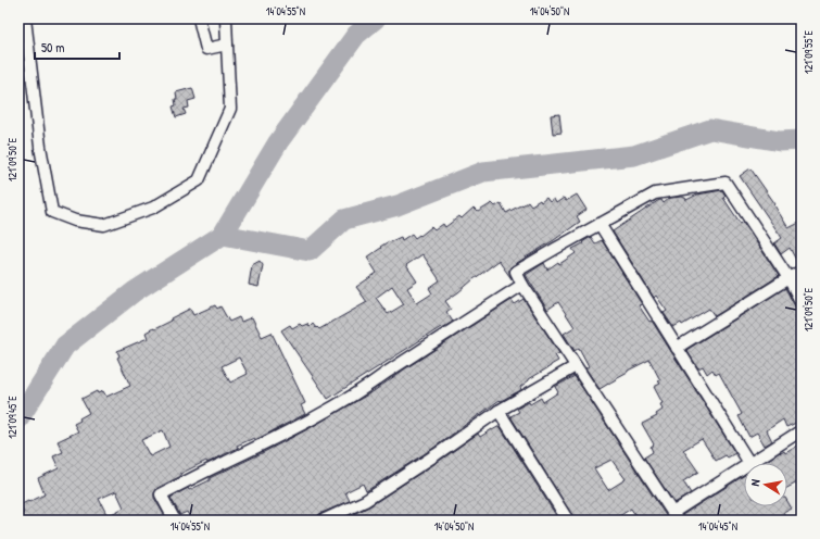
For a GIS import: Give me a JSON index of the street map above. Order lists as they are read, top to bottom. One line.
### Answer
{"scale_bar":"50 m","north":"left","coordinates":["14°04'55\"N","14°04'50\"N","121°09'55\"E","121°09'50\"E","121°09'45\"E","14°04'45\"N"]}
